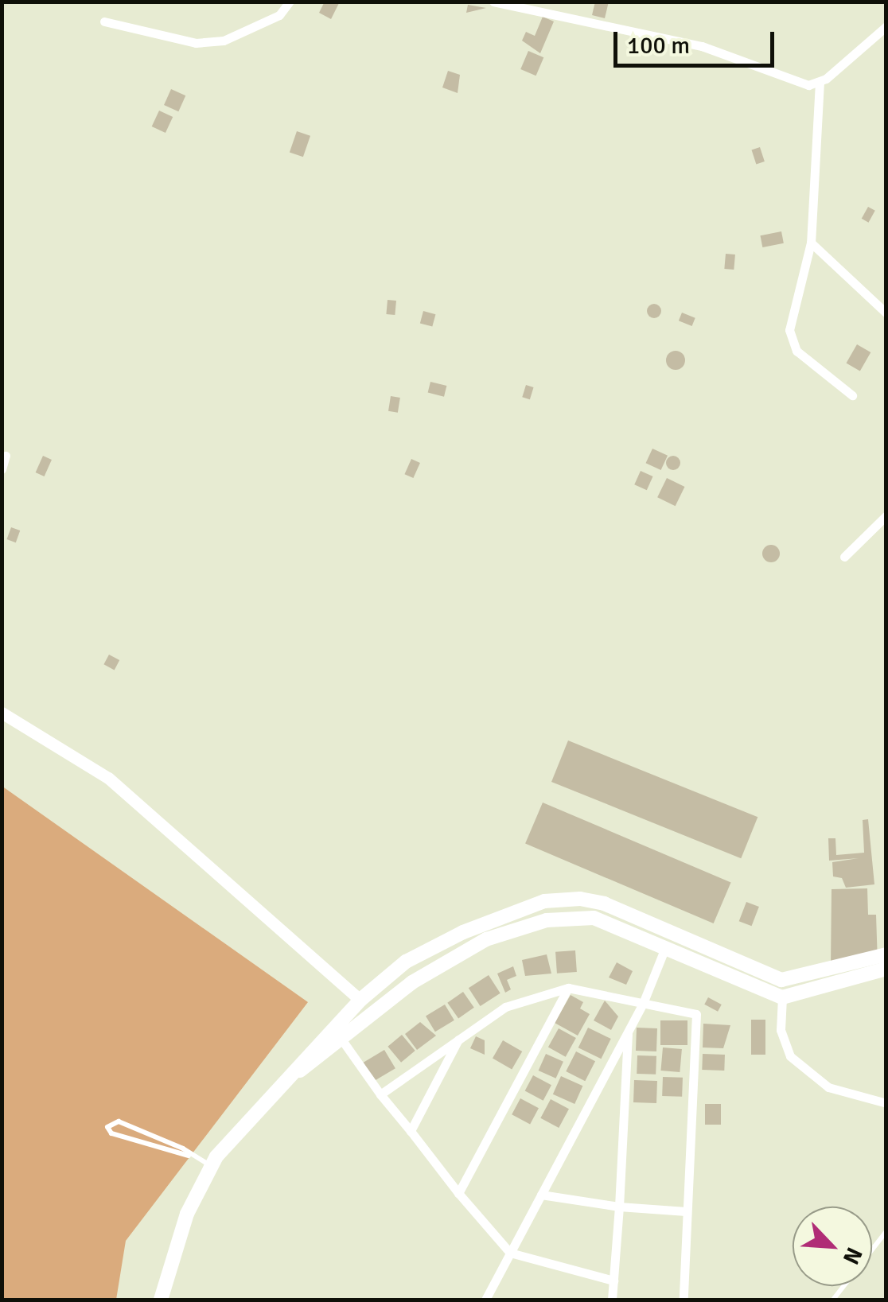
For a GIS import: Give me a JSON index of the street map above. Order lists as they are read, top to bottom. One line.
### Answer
{"scale_bar":"100 m","north":"bottom right"}
